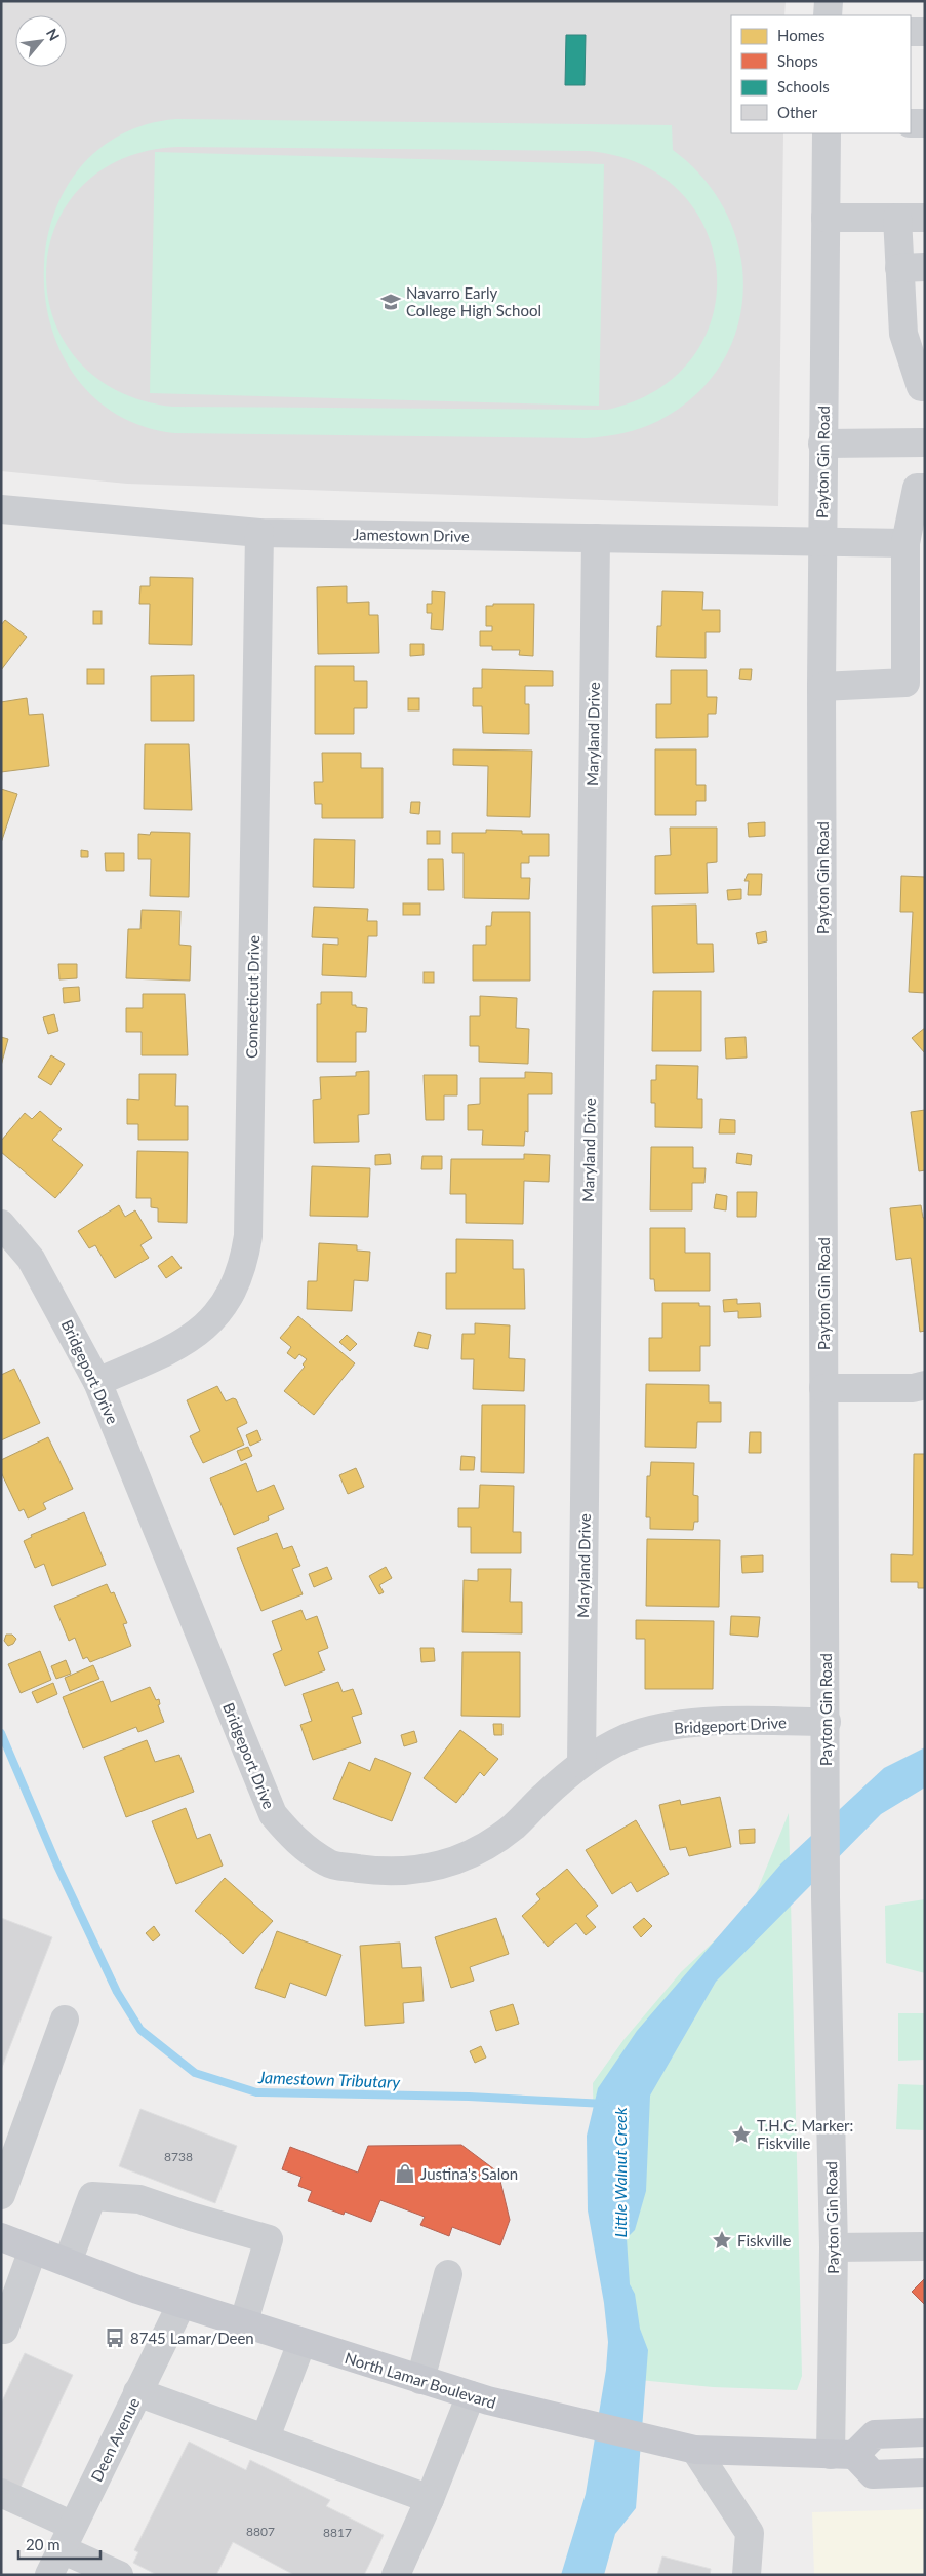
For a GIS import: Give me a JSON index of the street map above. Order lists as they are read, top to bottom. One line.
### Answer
{"streets":{"main road":["North Lamar Boulevard"],"street":["Payton Gin Road","Jamestown Drive","Maryland Drive","Connecticut Drive","Bridgeport Drive","Deen Avenue"]},"crossings":[["Payton Gin Road","Jamestown Drive"],["Payton Gin Road","Bridgeport Drive"],["Payton Gin Road","North Lamar Boulevard"],["Jamestown Drive","Maryland Drive"],["Jamestown Drive","Connecticut Drive"],["Maryland Drive","Bridgeport Drive"],["Connecticut Drive","Bridgeport Drive"],["North Lamar Boulevard","Deen Avenue"]],"water":["Jamestown Tributary","Little Walnut Creek"],"places":{"school or university":["Navarro Early College High School"],"place":["T.H.C. Marker: Fiskville","Fiskville"],"shop":["Justina's Salon"],"bus stop":["8745 Lamar/Deen"]},"house_numbers":["8738","8807","8817"],"legend":["Homes","Shops","Schools","Other"],"scale_bar":"20 m","north":"top right"}
